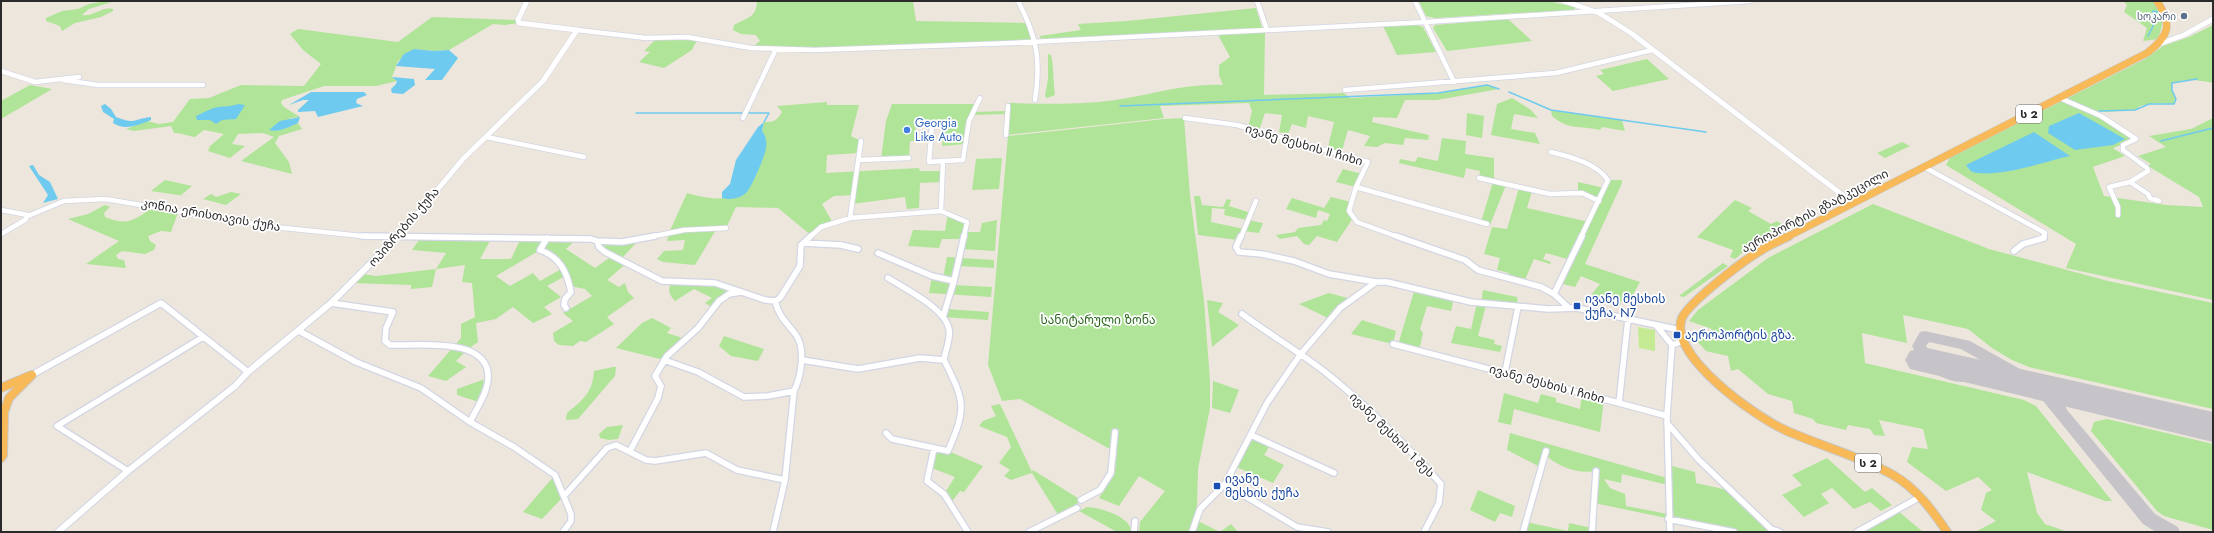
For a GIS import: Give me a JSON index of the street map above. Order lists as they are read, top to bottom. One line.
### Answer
{"streets":{"highway":["ს 2","აეროპორტის გზატკეცილი"],"street":["ივანე მესხის II ჩიხი","კოწია ერისთავის ქუჩა","ოპიზრების ქუჩა","ივანე მესხის I ჩიხი","ივანე მესხის 1 შეს"]},"crossings":[["ს 2","აეროპორტის გზატკეცილი"],["კოწია ერისთავის ქუჩა","ოპიზრების ქუჩა"]],"parks":["სანიტარული ზონა"],"places":{"other":["სოკარი","Georgia Like Auto"],"transit":["ივანე მესხის ქუჩა, N7","აეროპორტის გზა.","ივანე მესხის ქუჩა"]}}
